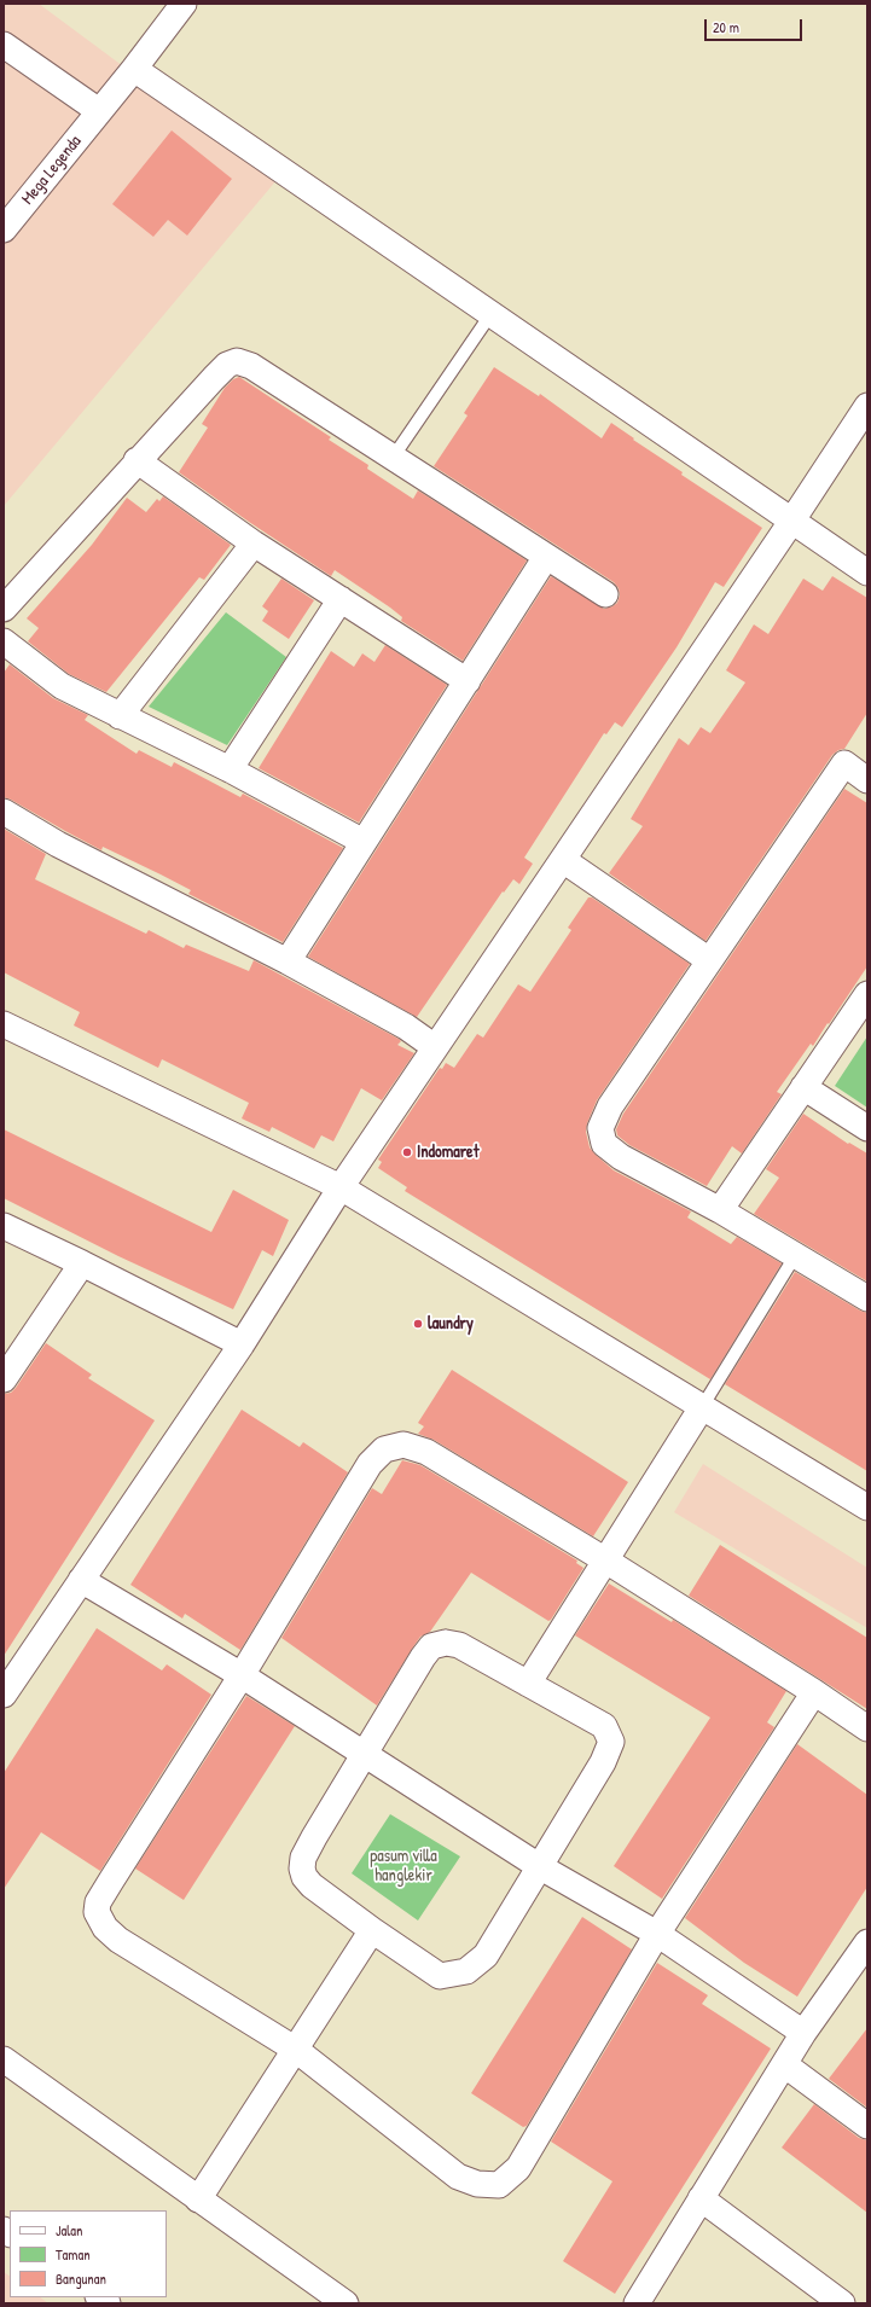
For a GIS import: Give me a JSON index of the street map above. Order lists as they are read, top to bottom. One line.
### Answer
{"streets":{"street":["Mega Legenda"]},"parks":["pasum villa hanglekir"],"places":["Indomaret","laundry"],"legend":["Jalan","Taman","Bangunan"],"scale_bar":"20 m"}
